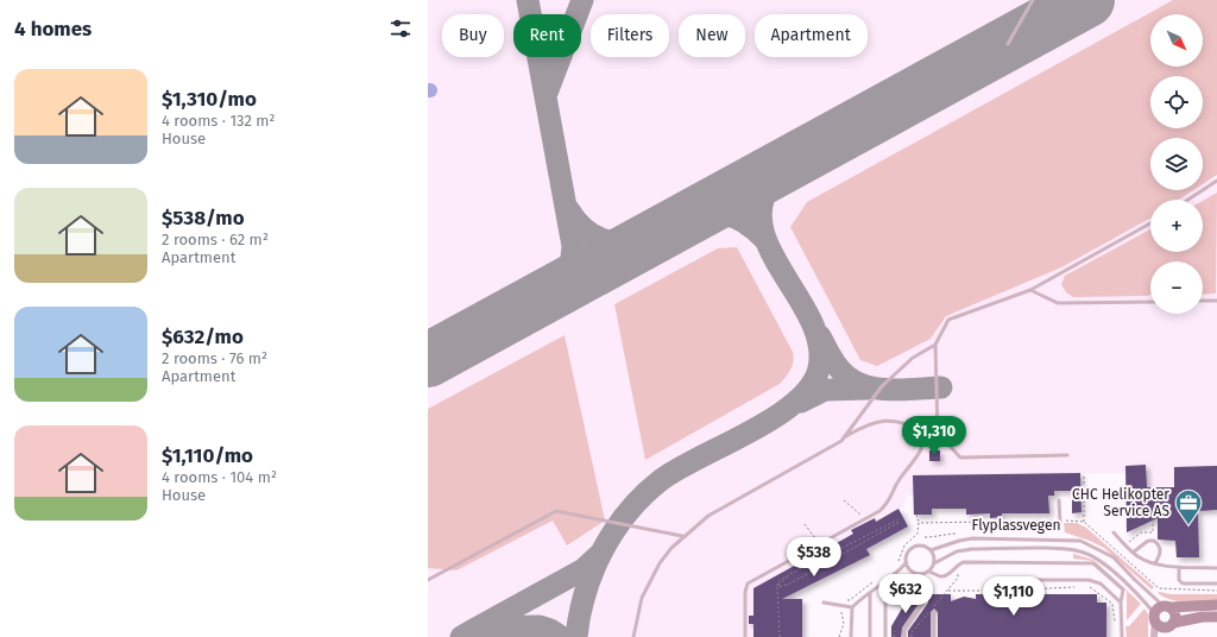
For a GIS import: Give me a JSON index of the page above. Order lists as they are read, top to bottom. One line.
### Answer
{"streets":{"lane":["Flyplassvegen"]},"places":{"office":["CHC Helikopter Service AS"]},"north":"bottom right","page":{"heading":"4 homes","map_buttons":["+","−"],"chip":["Buy","Rent","Filters","New","Apartment"],"list":[{"name":"$1,310/mo","note":"4 rooms · 132 m² · House"},{"name":"$538/mo","note":"2 rooms · 62 m² · Apartment"},{"name":"$632/mo","note":"2 rooms · 76 m² · Apartment"},{"name":"$1,110/mo","note":"4 rooms · 104 m² · House"}],"price":["$1,310","$538","$632","$1,110"]}}
